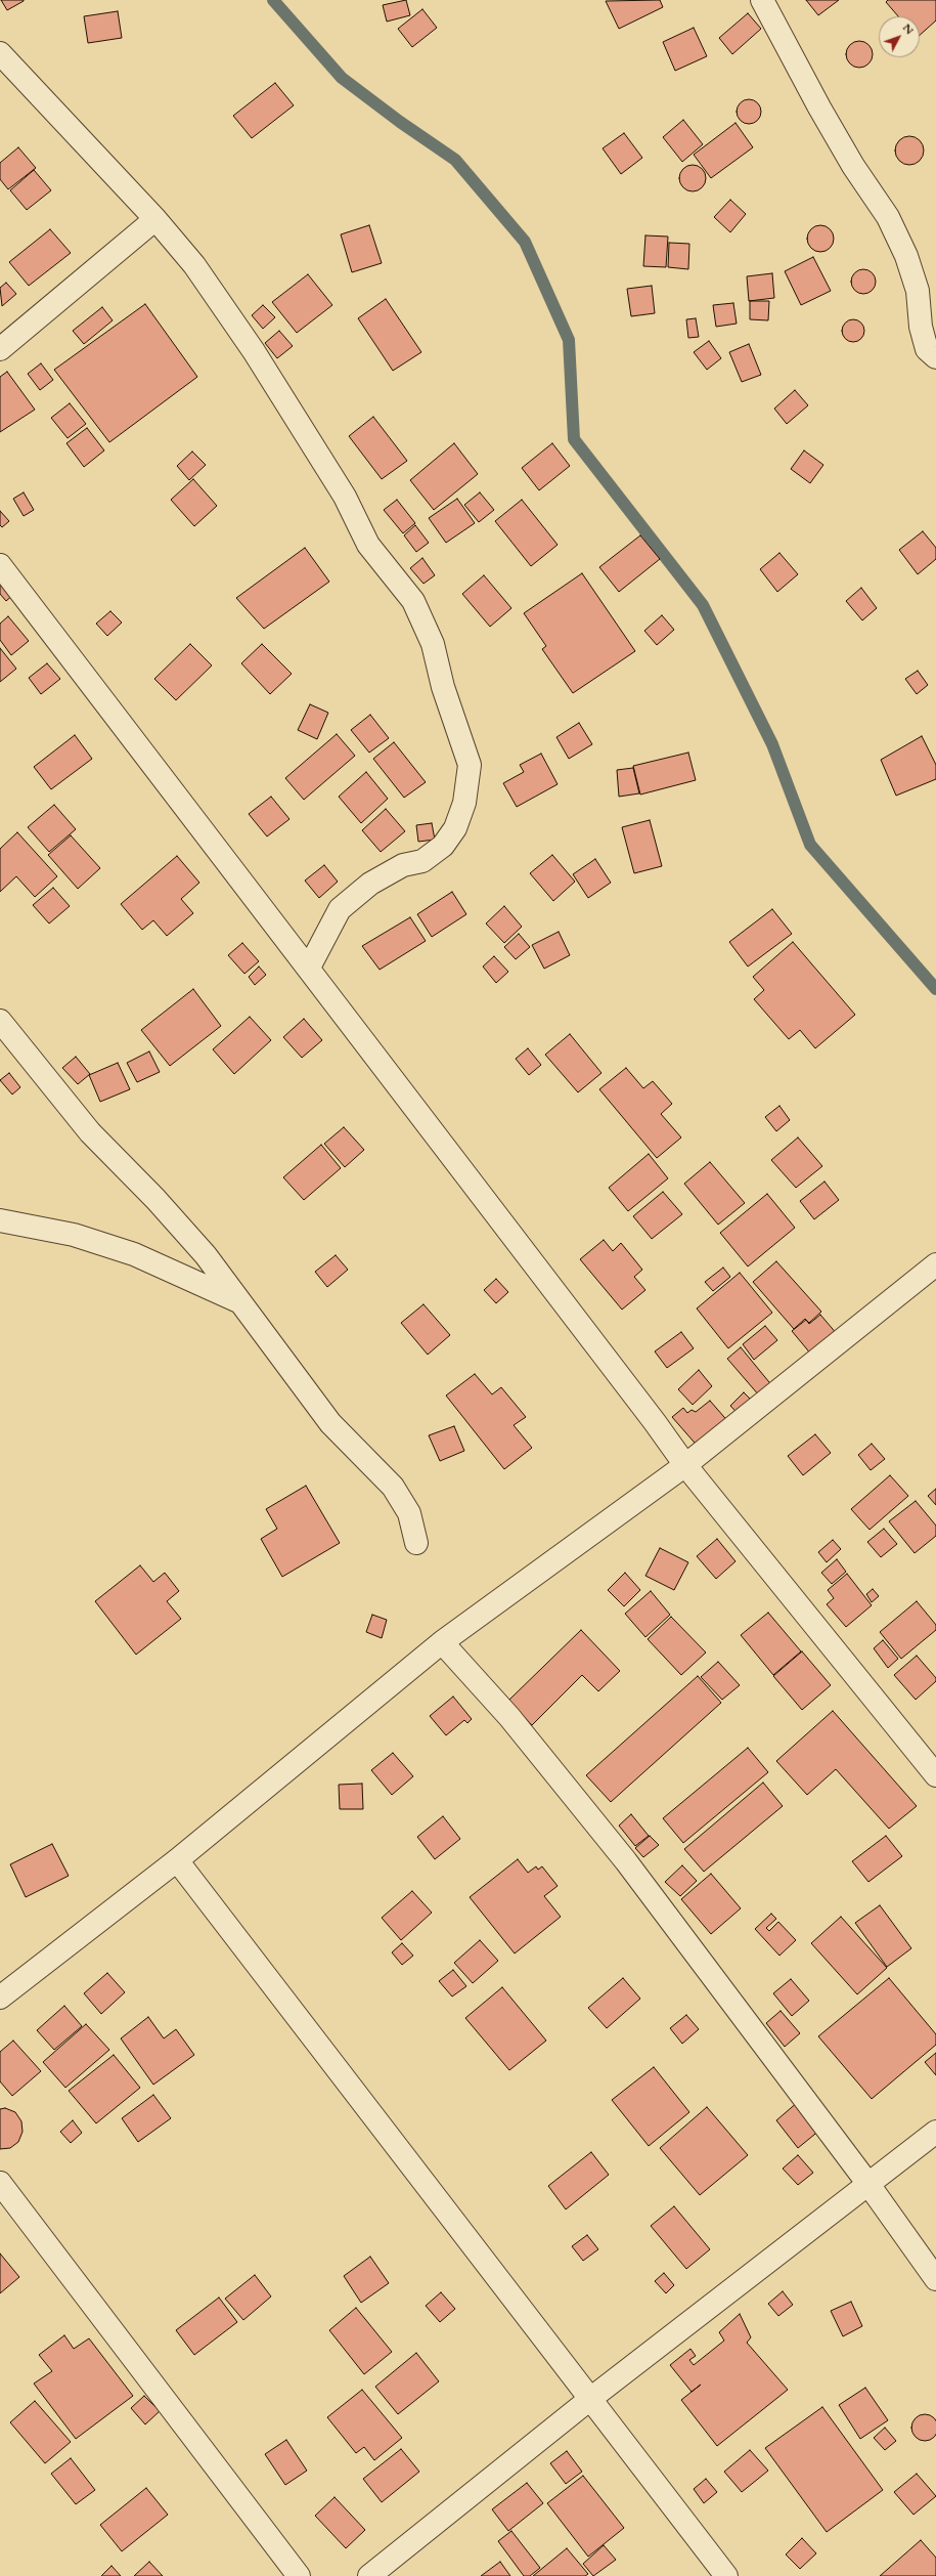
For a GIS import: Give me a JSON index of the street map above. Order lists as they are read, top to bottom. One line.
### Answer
{"north":"top right"}
